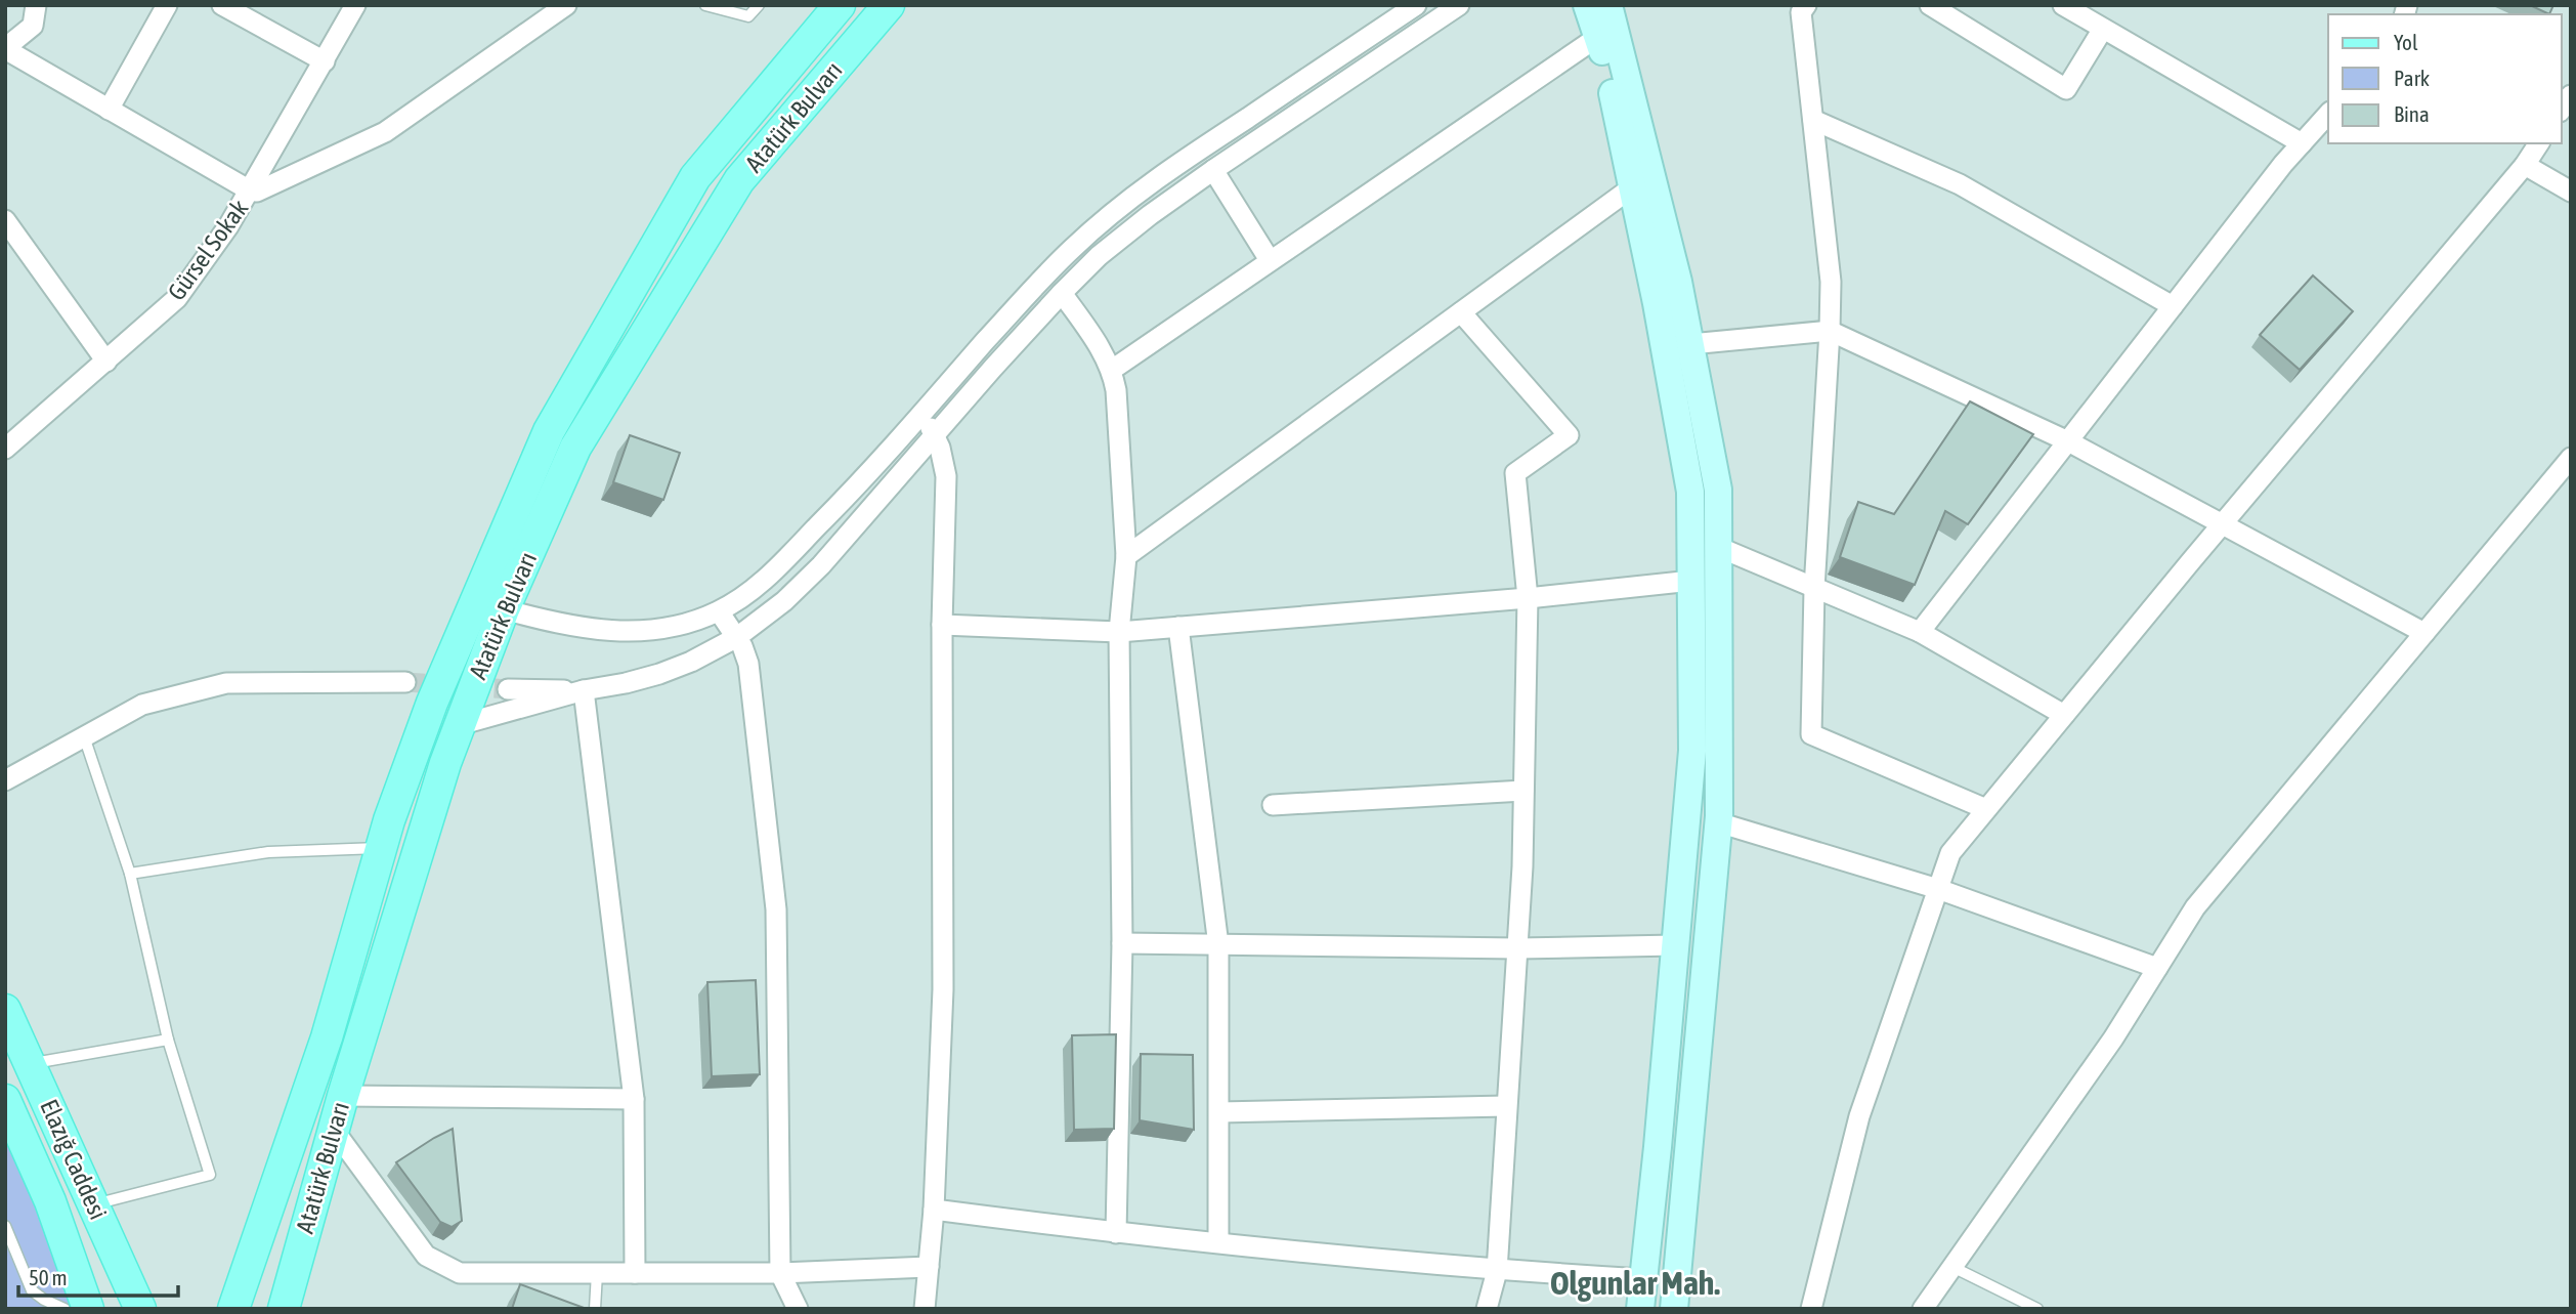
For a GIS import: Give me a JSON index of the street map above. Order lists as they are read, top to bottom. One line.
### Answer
{"streets":{"main road":["Atatürk Bulvarı","Elazığ Caddesi"],"street":["Gürsel Sokak"]},"districts":["Olgunlar Mah."],"legend":["Yol","Park","Bina"],"scale_bar":"50 m"}
